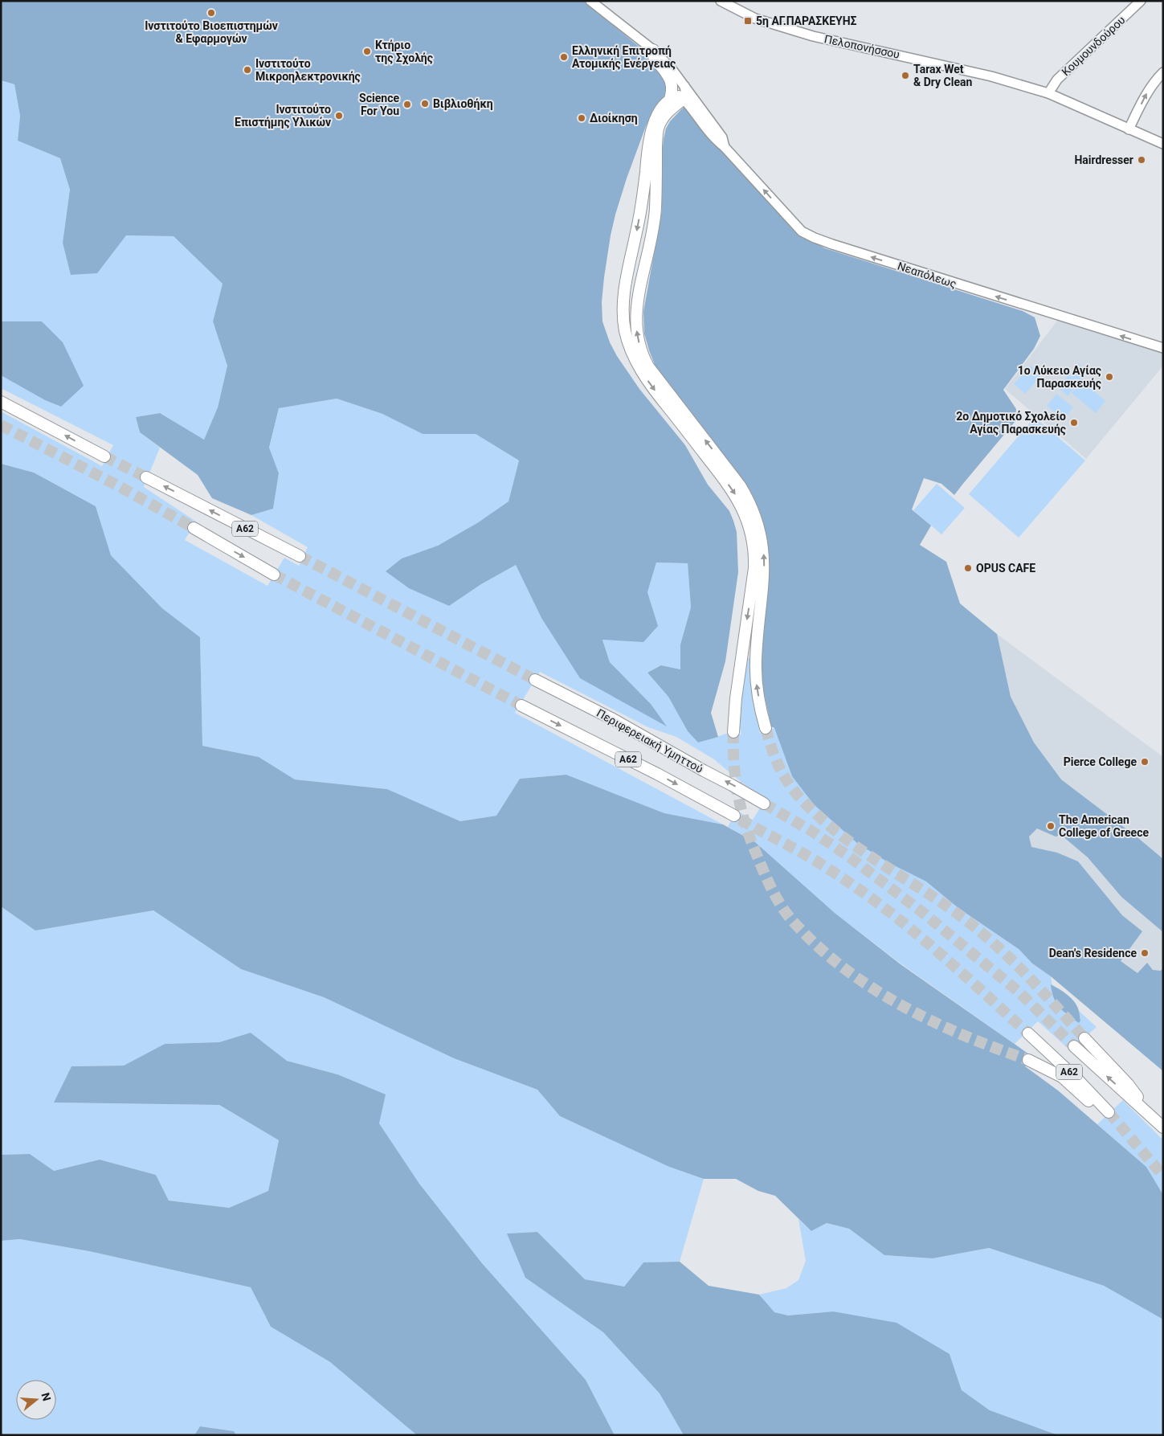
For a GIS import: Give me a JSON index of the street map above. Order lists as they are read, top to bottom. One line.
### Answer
{"streets":{"highway":["Α62","Περιφερειακή Υμηττού"],"street":["Κουμουνδούρου","Πελοπονήσσου","Νεαπόλεως"]},"crossings":[["Κουμουνδούρου","Πελοπονήσσου"]],"one_way":["Νεαπόλεως"],"places":{"other":["Ινστιτούτο Βιοεπιστημών & Εφαρμογών","Κτήριο της Σχολής","Ελληνική Επιτροπή Ατομικής Ενέργειας","Ινστιτούτο Μικροηλεκτρονικής","Tarax Wet & Dry Clean","Βιβλιοθήκη","Science For You","Ινστιτούτο Επιστήμης Υλικών","Διοίκηση","Hairdresser","1ο Λύκειο Αγίας Παρασκευής","2ο Δημοτικό Σχολείο Αγίας Παρασκευής","OPUS CAFE","Pierce College","The American College of Greece","Dean's Residence"],"transit":["5η ΑΓ.ΠΑΡΑΣΚΕΥΗΣ"]},"north":"right"}
